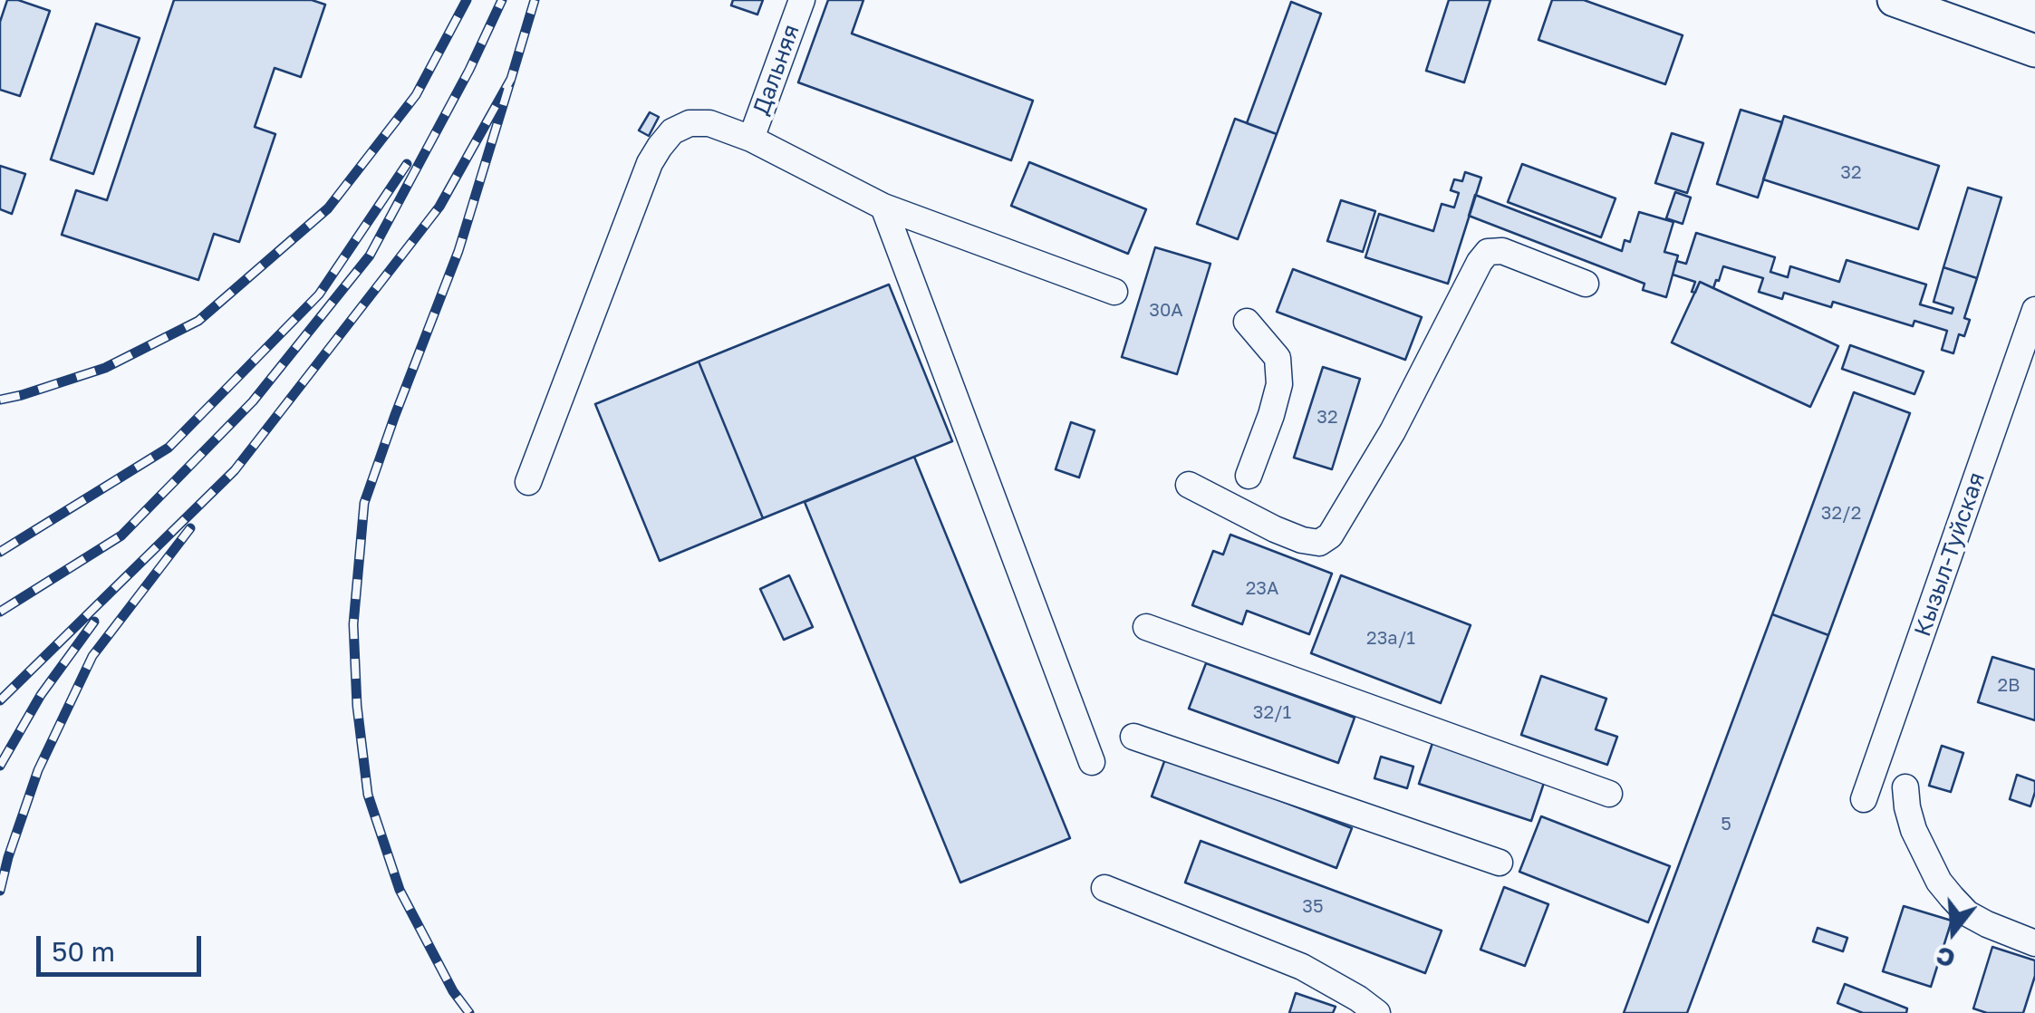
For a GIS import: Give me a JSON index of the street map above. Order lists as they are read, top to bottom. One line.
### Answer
{"streets":{"street":["Дальняя","Кызыл-Туйская"]},"house_numbers":["32","30А","32","32/2","23А","23а/1","2В","32/1","5","35"],"scale_bar":"50 m","north":"bottom"}
